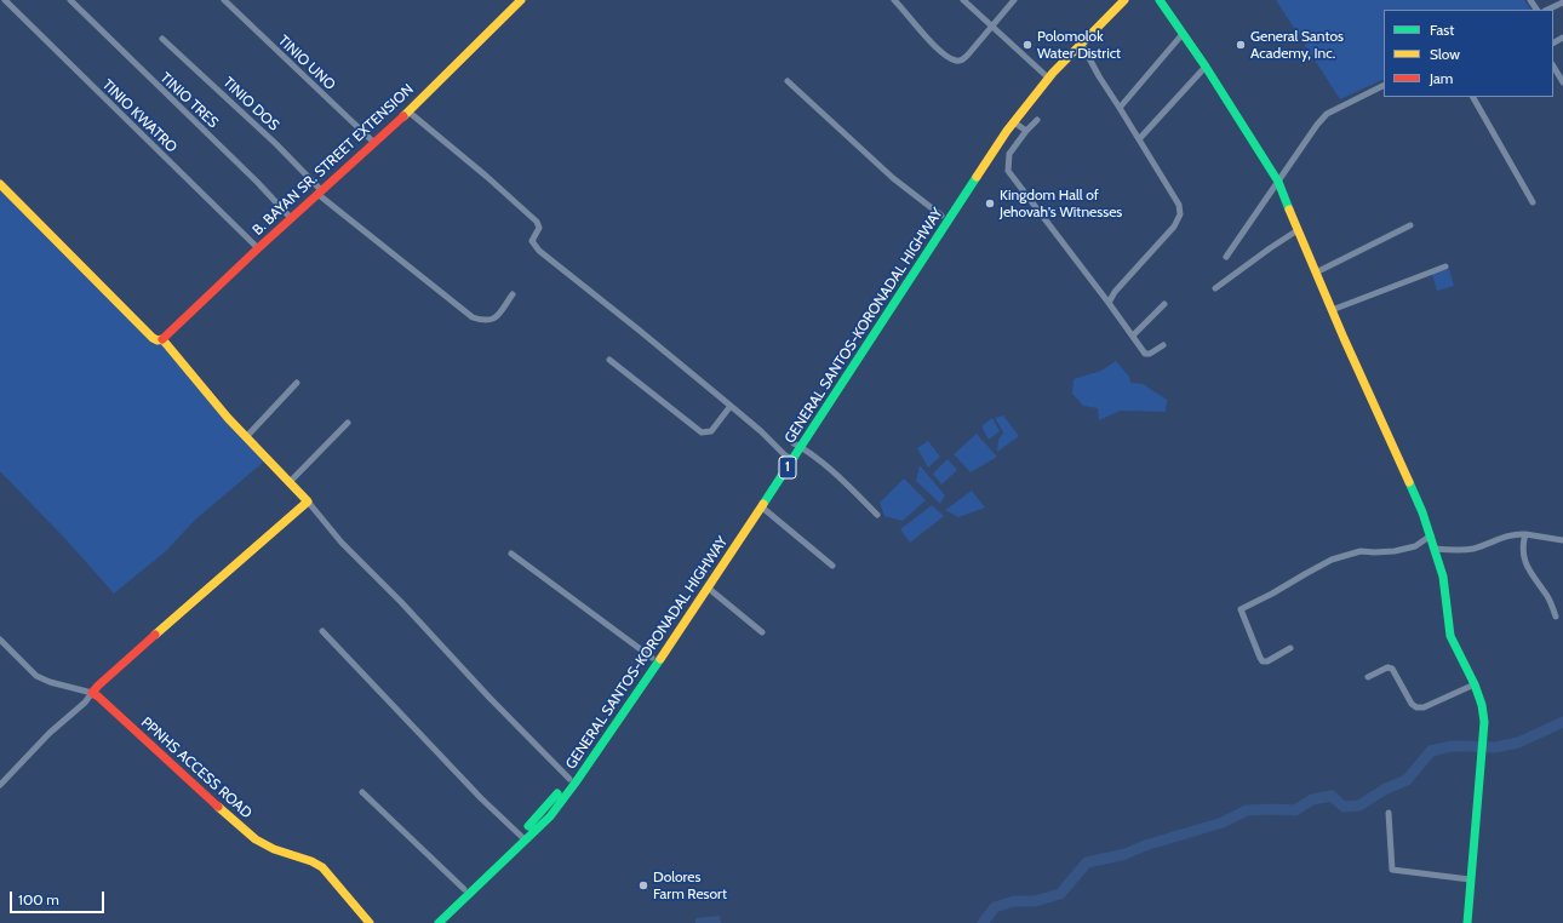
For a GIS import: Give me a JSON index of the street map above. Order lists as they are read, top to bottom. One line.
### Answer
{"streets":{"main road":["B. BAYAN SR. STREET EXTENSION","GENERAL SANTOS-KORONADAL HIGHWAY","1","PPNHS ACCESS ROAD"],"street":["TINIO UNO","TINIO TRES","TINIO DOS","TINIO KWATRO"]},"crossings":[["TINIO UNO","B. BAYAN SR. STREET EXTENSION"],["TINIO TRES","B. BAYAN SR. STREET EXTENSION"],["TINIO DOS","B. BAYAN SR. STREET EXTENSION"],["TINIO KWATRO","B. BAYAN SR. STREET EXTENSION"]],"places":["Polomolok Water District","General Santos Academy, Inc.","Kingdom Hall of Jehovah's Witnesses","Dolores Farm Resort"],"legend":["Fast","Slow","Jam"],"scale_bar":"100 m"}
